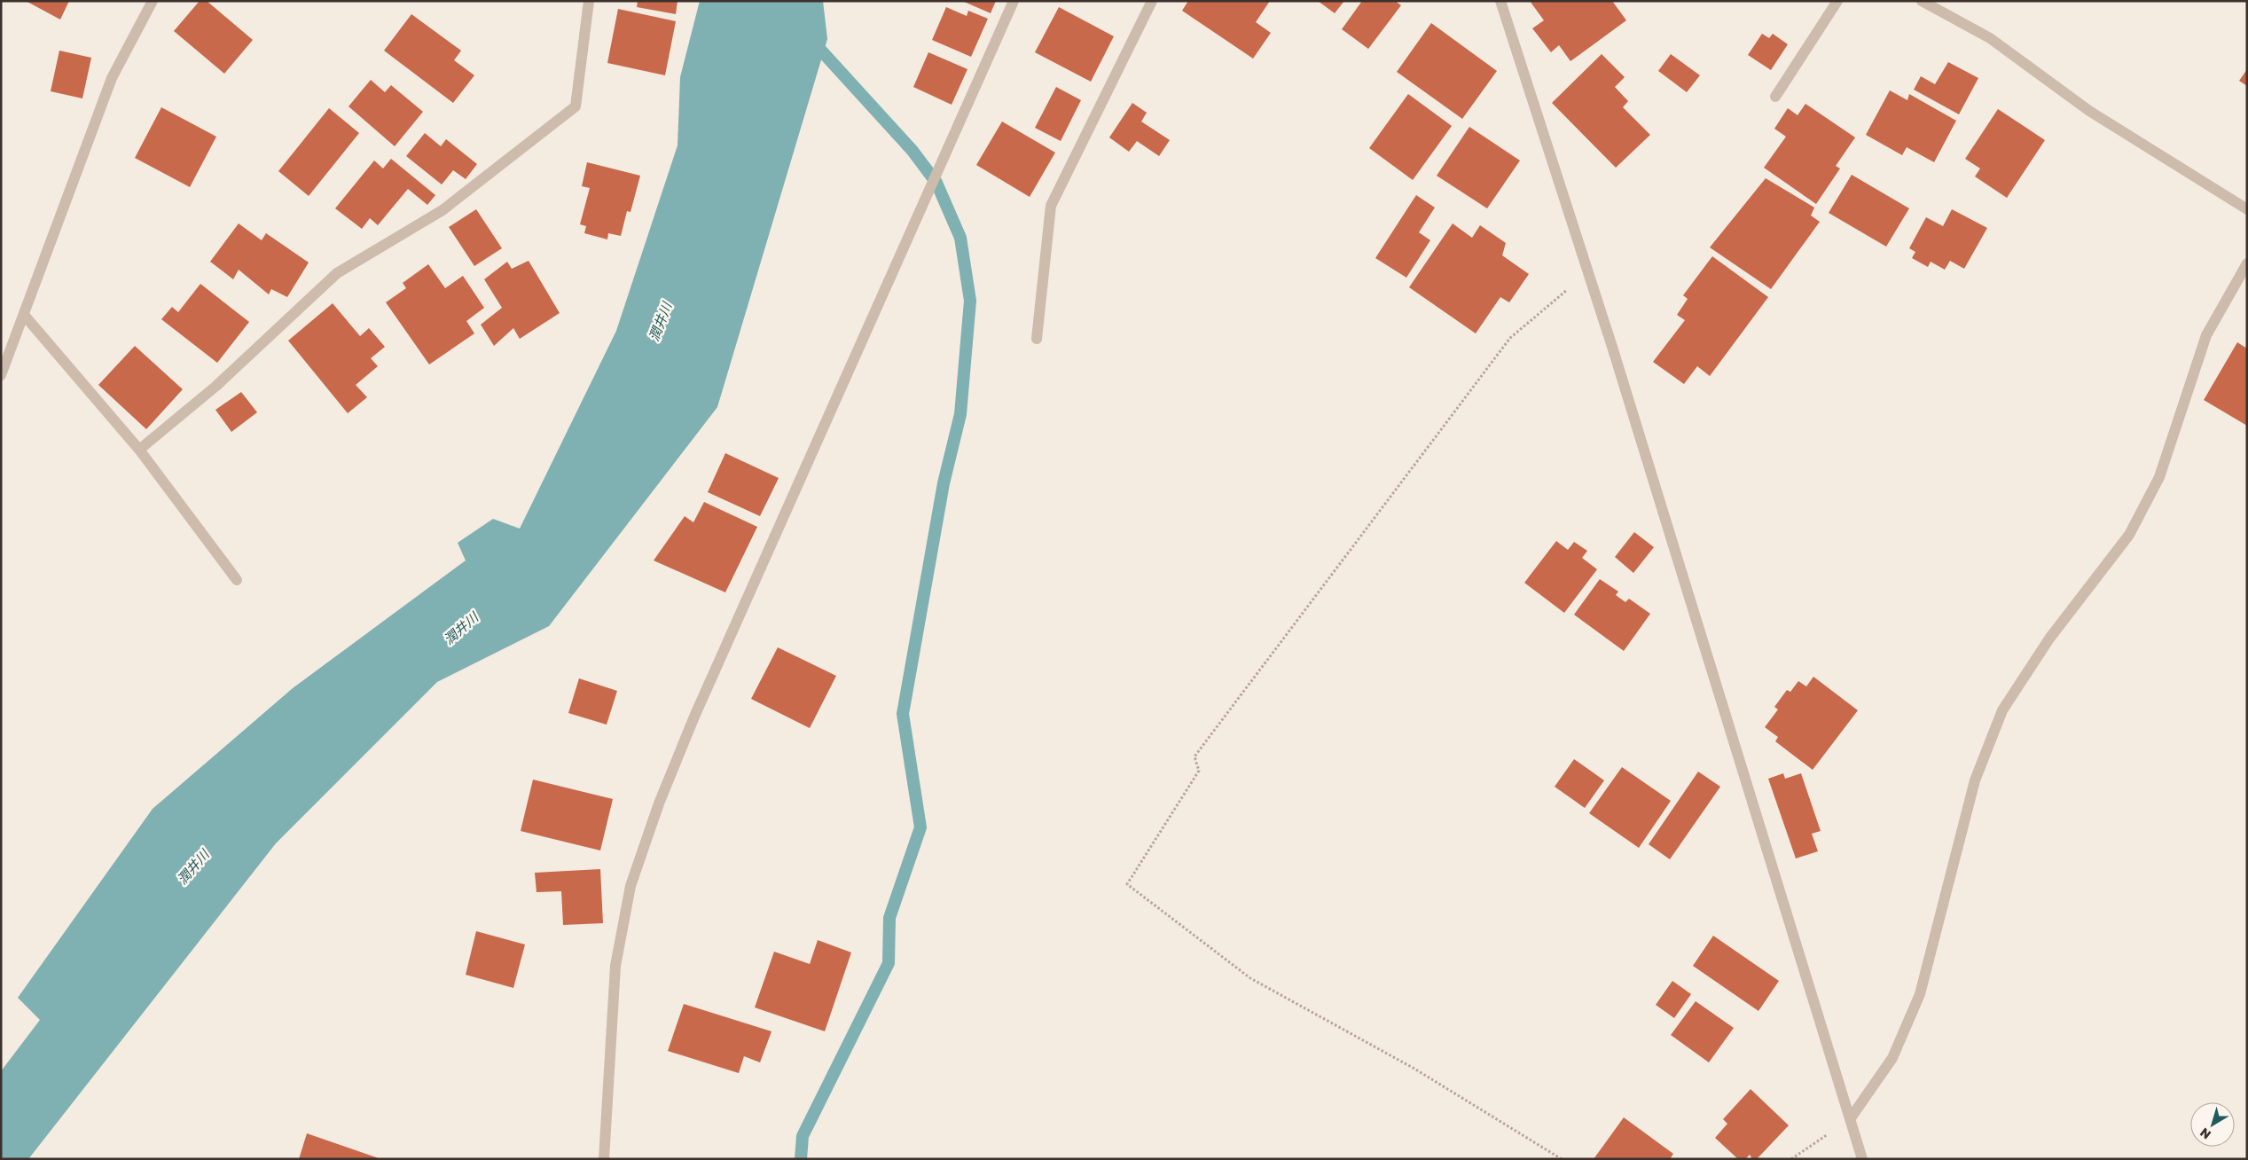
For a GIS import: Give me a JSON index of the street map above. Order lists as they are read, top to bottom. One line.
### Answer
{"water":["潤井川"],"north":"bottom left"}
